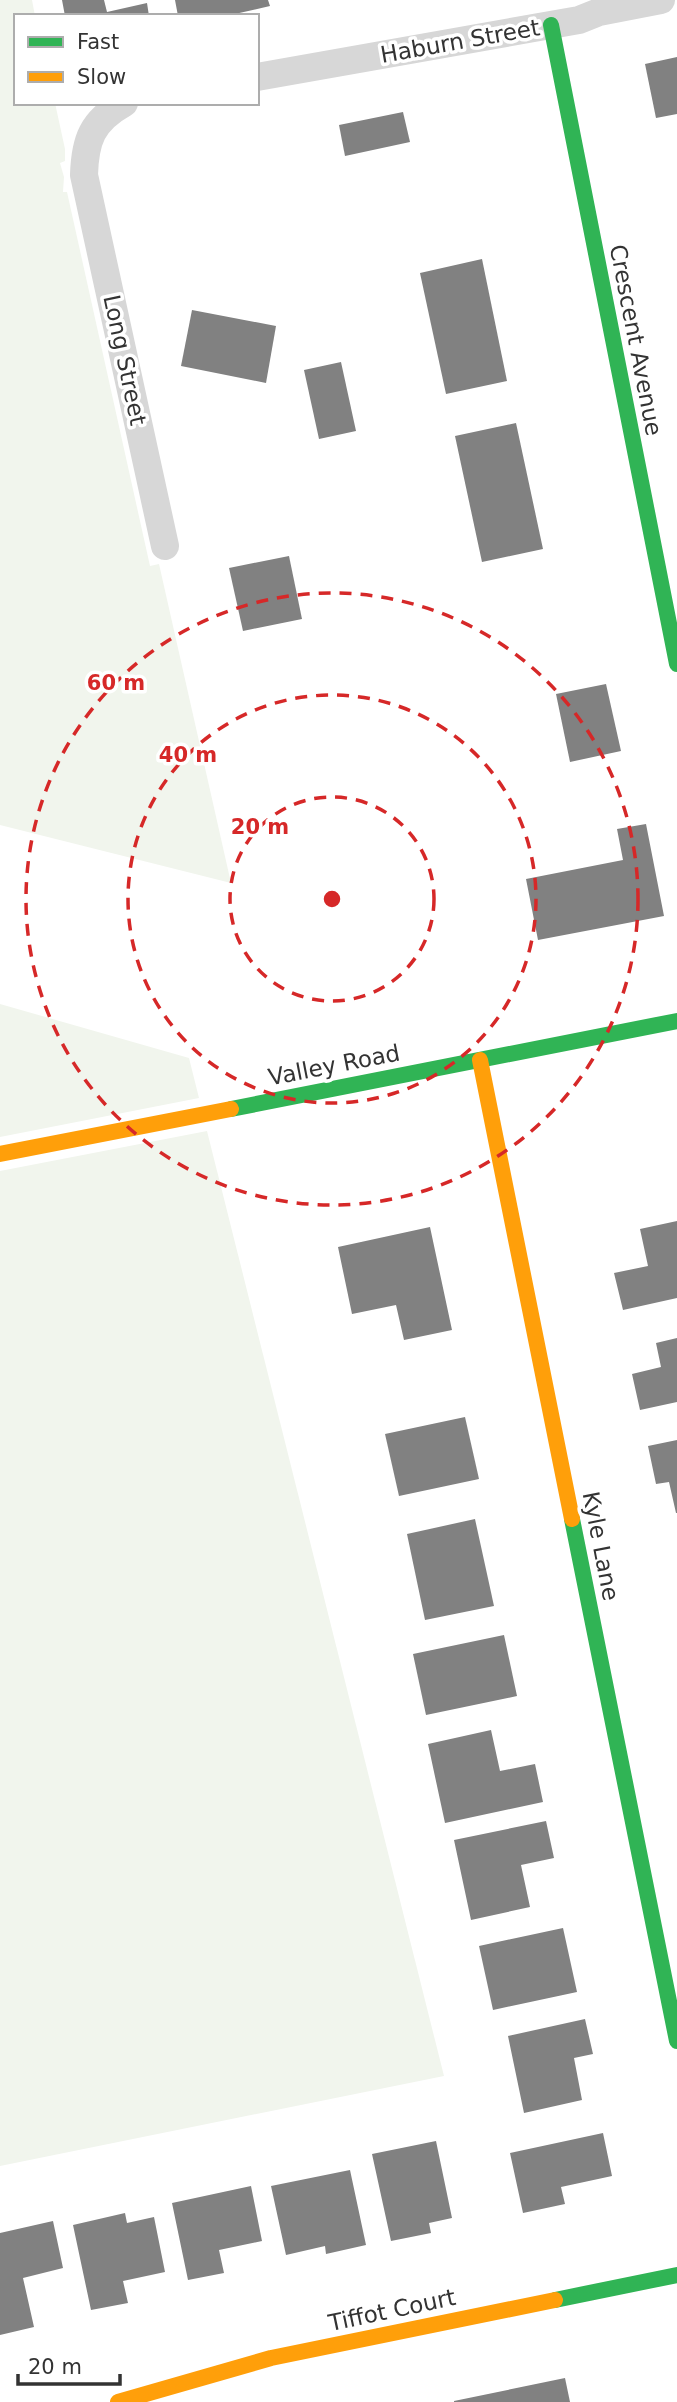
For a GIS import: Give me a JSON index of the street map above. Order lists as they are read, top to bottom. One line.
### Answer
{"streets":{"street":["Haburn Street","Crescent Avenue","Long Street","Valley Road","Kyle Lane","Tiffot Court"]},"crossings":[["Haburn Street","Crescent Avenue"],["Valley Road","Kyle Lane"]],"legend":["Fast","Slow"],"scale_bar":"20 m","rings":["60 m","40 m","20 m"]}
